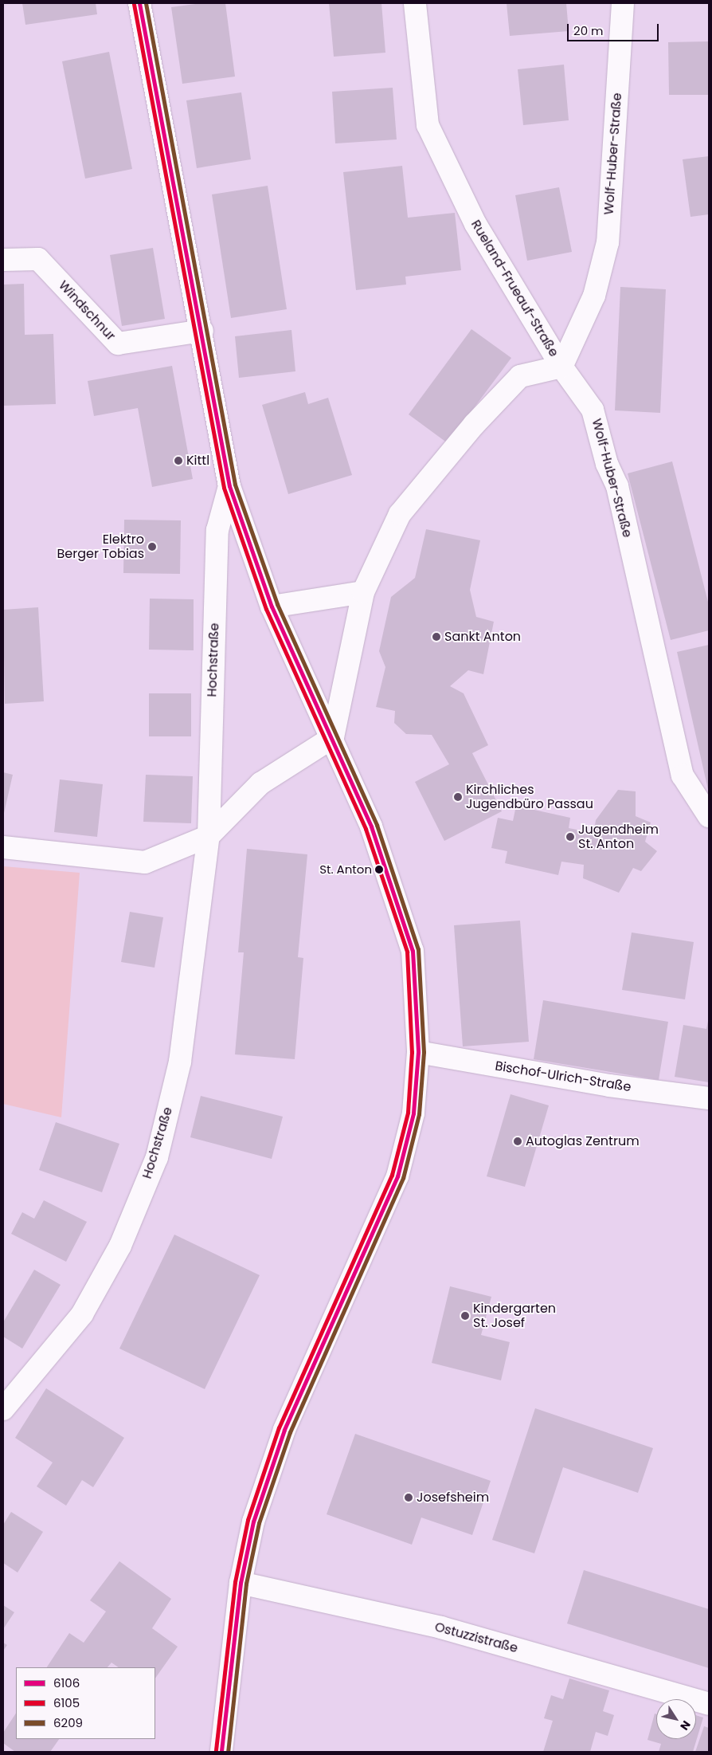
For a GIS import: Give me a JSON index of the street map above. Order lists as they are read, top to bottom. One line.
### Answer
{"streets":{"street":["Wolf-Huber-Straße","Rueland-Frueauf-Straße","Windschnur","Hochstraße","Bischof-Ulrich-Straße","Ostuzzistraße"]},"crossings":[["Wolf-Huber-Straße","Rueland-Frueauf-Straße"]],"places":["Kittl","Elektro Berger Tobias","Sankt Anton","Kirchliches Jugendbüro Passau","Jugendheim St. Anton","St. Anton","Autoglas Zentrum","Kindergarten St. Josef","Josefsheim"],"lines":["transit line 6106","transit line 6209","transit line 6105"],"legend":["6106","6105","6209"],"scale_bar":"20 m","north":"bottom right"}
